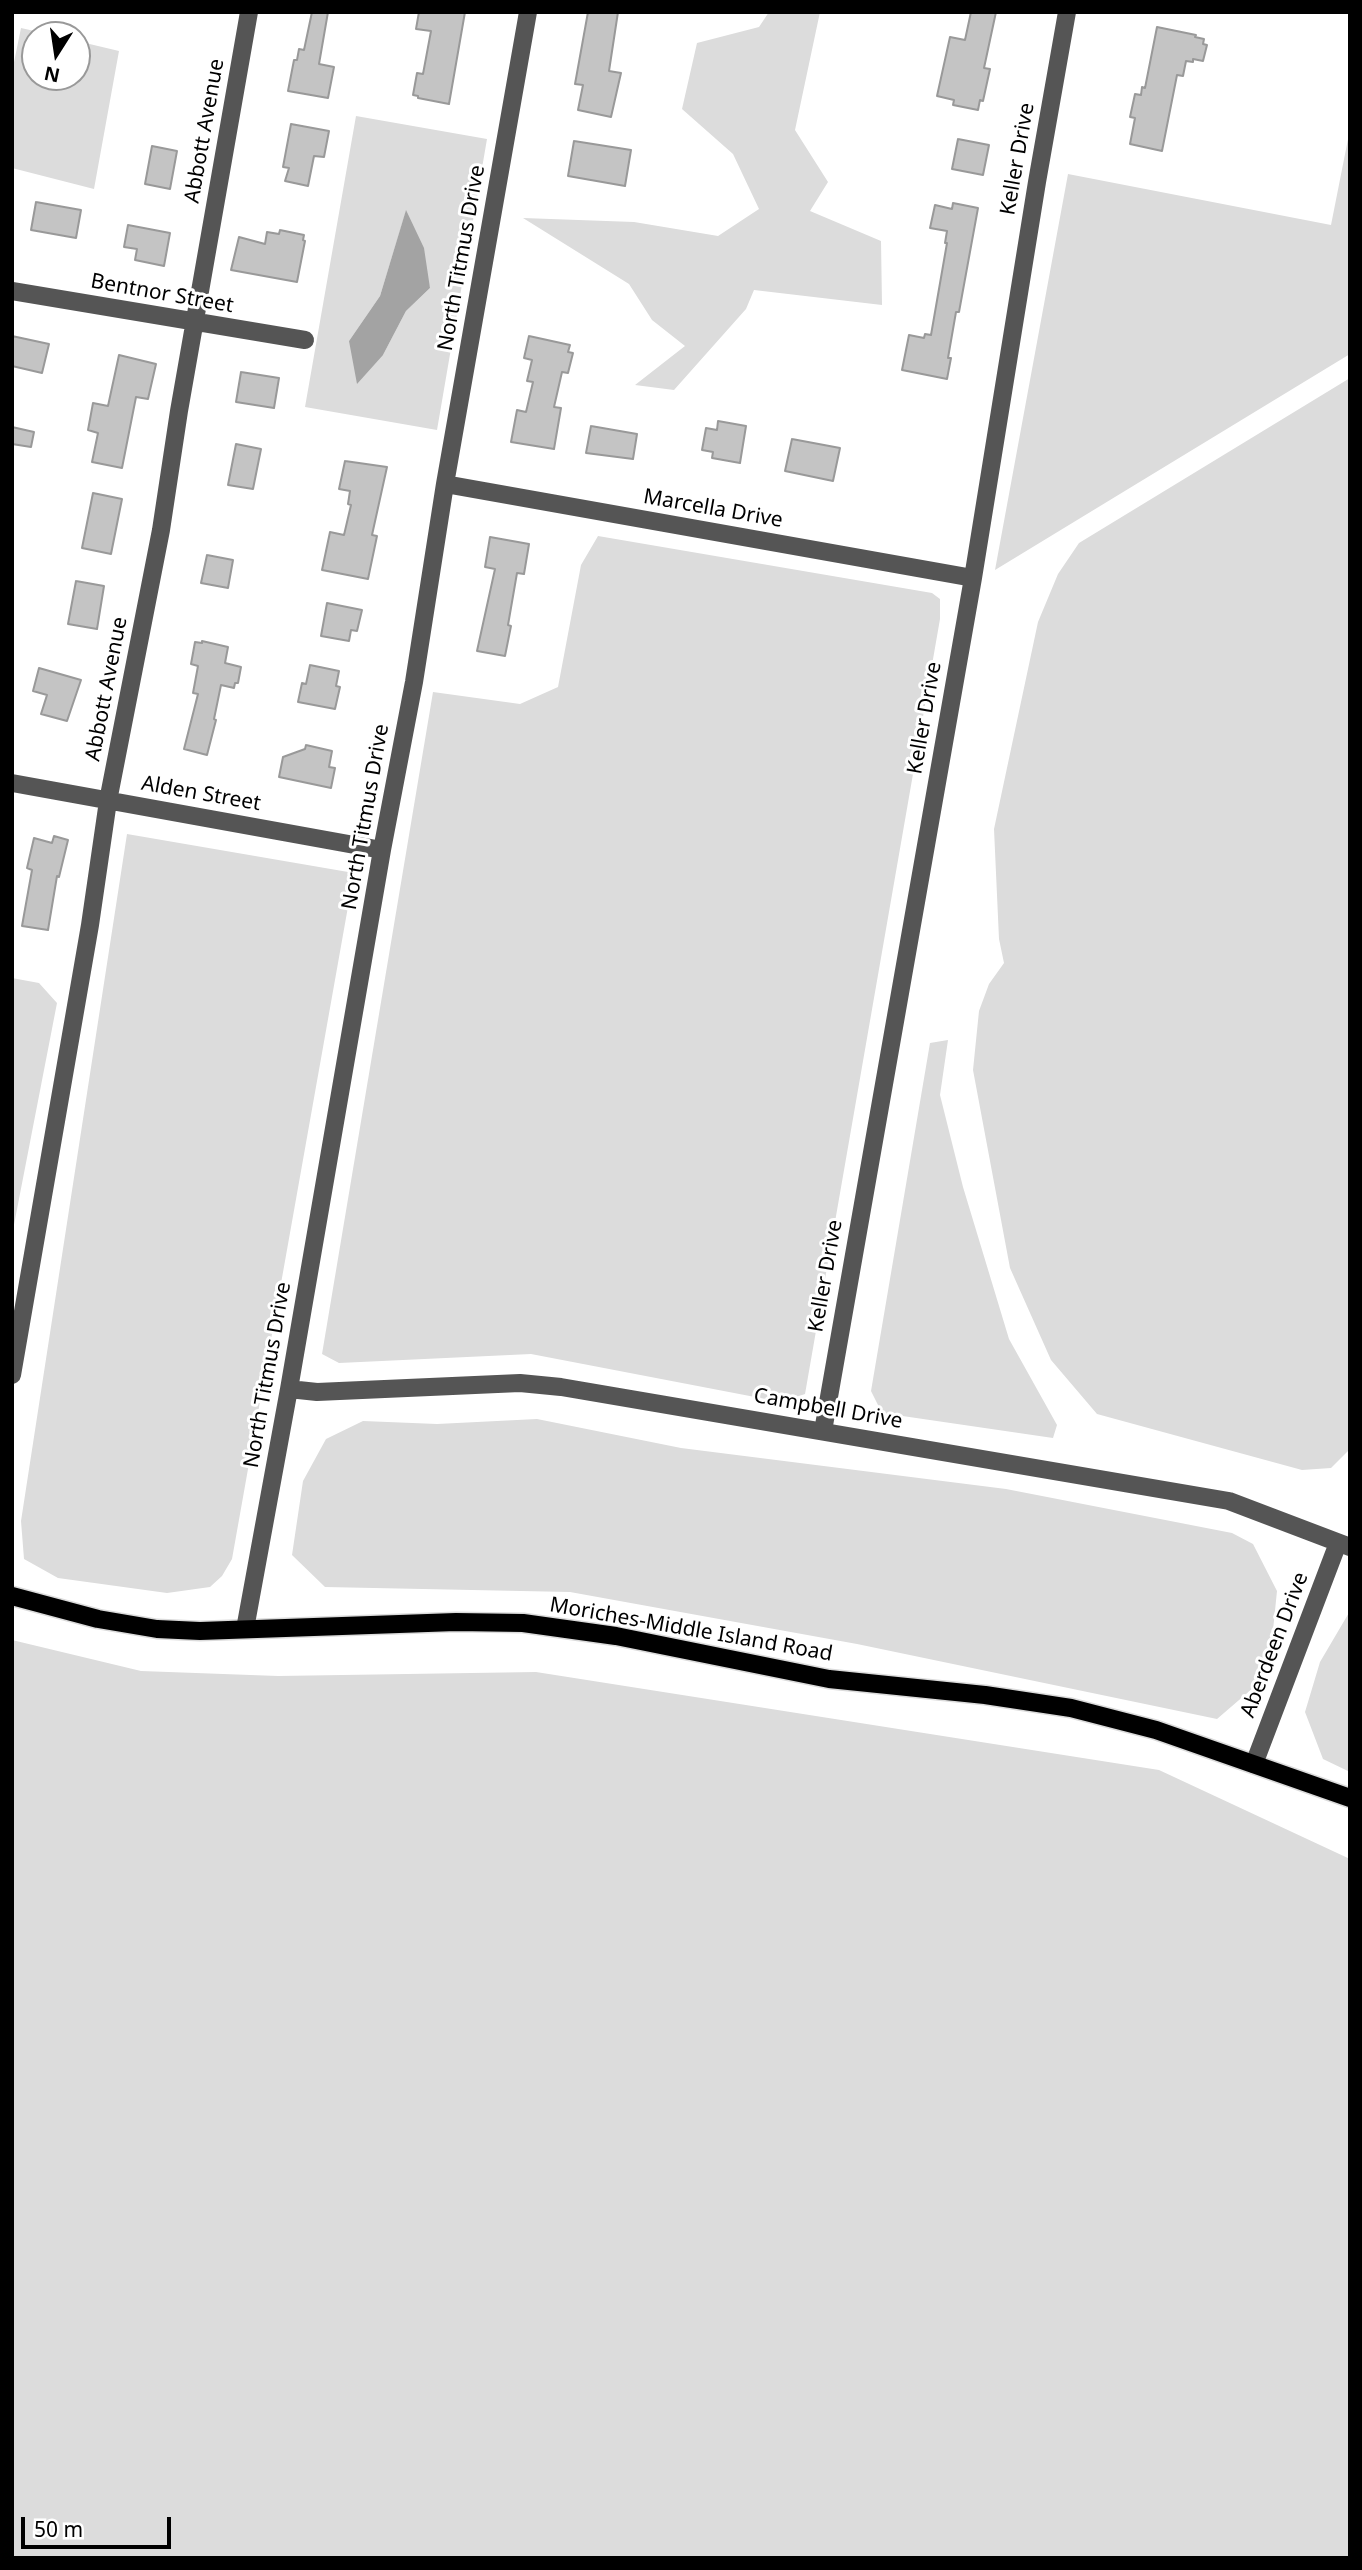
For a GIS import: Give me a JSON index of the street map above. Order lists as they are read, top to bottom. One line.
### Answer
{"streets":{"main road":["Moriches-Middle Island Road"],"street":["Abbott Avenue","Keller Drive","North Titmus Drive","Bentnor Street","Marcella Drive","Alden Street","Campbell Drive","Aberdeen Drive"]},"crossings":[["Abbott Avenue","Bentnor Street"],["Abbott Avenue","Alden Street"],["Keller Drive","Marcella Drive"],["Keller Drive","Campbell Drive"],["North Titmus Drive","Marcella Drive"],["North Titmus Drive","Alden Street"],["North Titmus Drive","Campbell Drive"],["North Titmus Drive","Moriches-Middle Island Road"],["Campbell Drive","Aberdeen Drive"],["Moriches-Middle Island Road","Aberdeen Drive"]],"scale_bar":"50 m","north":"bottom"}
